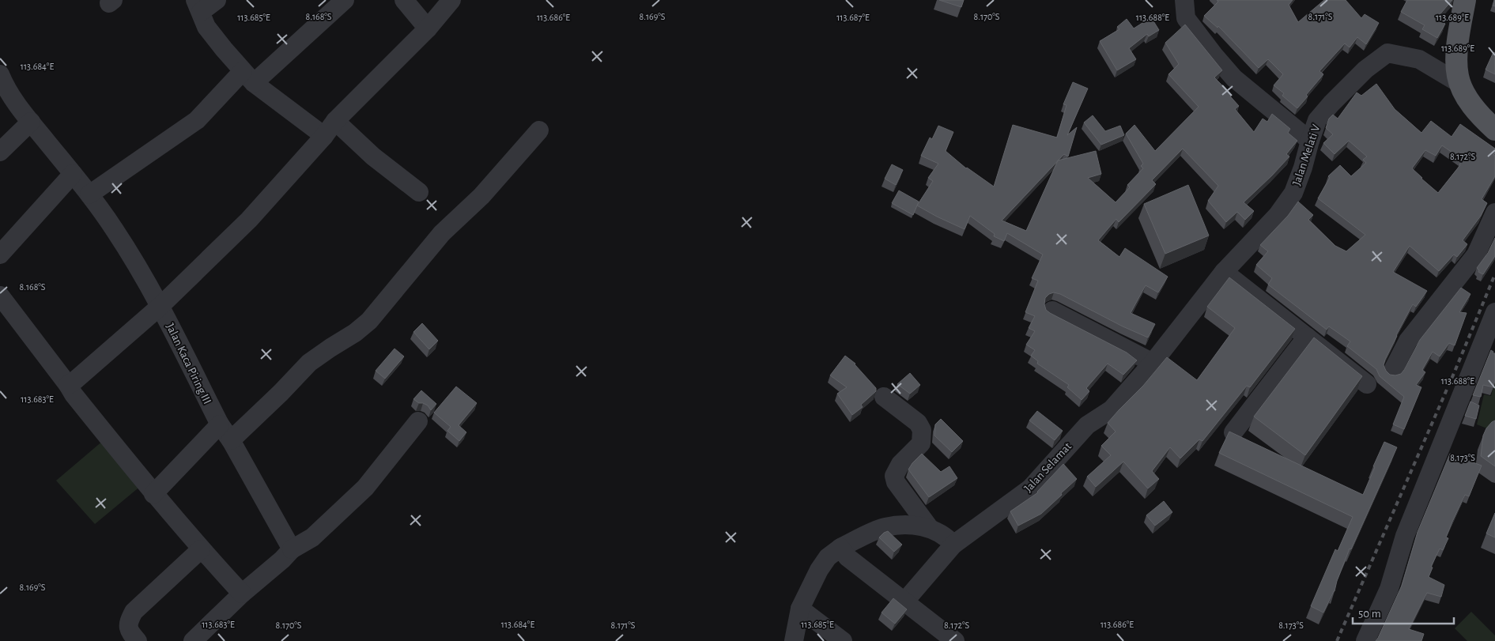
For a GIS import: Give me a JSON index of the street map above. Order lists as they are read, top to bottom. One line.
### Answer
{"streets":{"street":["Jalan Melati V","Jalan Kaca Piring III","Jalan Selamat"]},"crossings":[["Jalan Melati V","Jalan Selamat"]],"scale_bar":"50 m","coordinates":["8.168°S","8.169°S","8.170°S","8.171°S","113.685°E","113.686°E","113.688°E","113.689°E","113.687°E","113.684°E","8.172°S","113.683°E","8.173°S"]}
